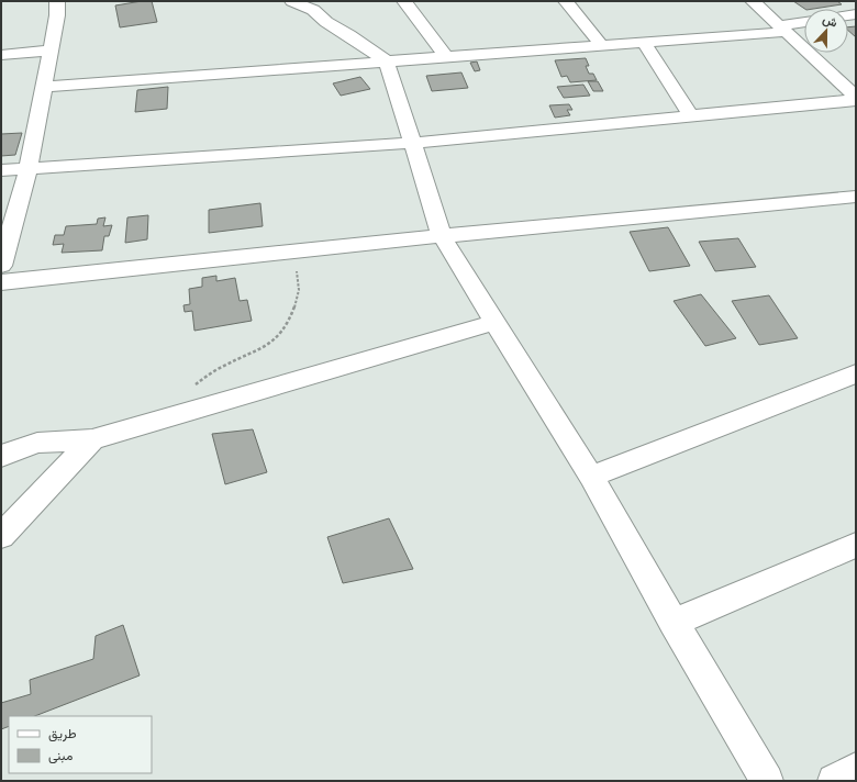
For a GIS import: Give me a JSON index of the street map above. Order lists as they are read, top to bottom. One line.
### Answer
{"legend":["طريق","مبنى"],"north":"top"}
